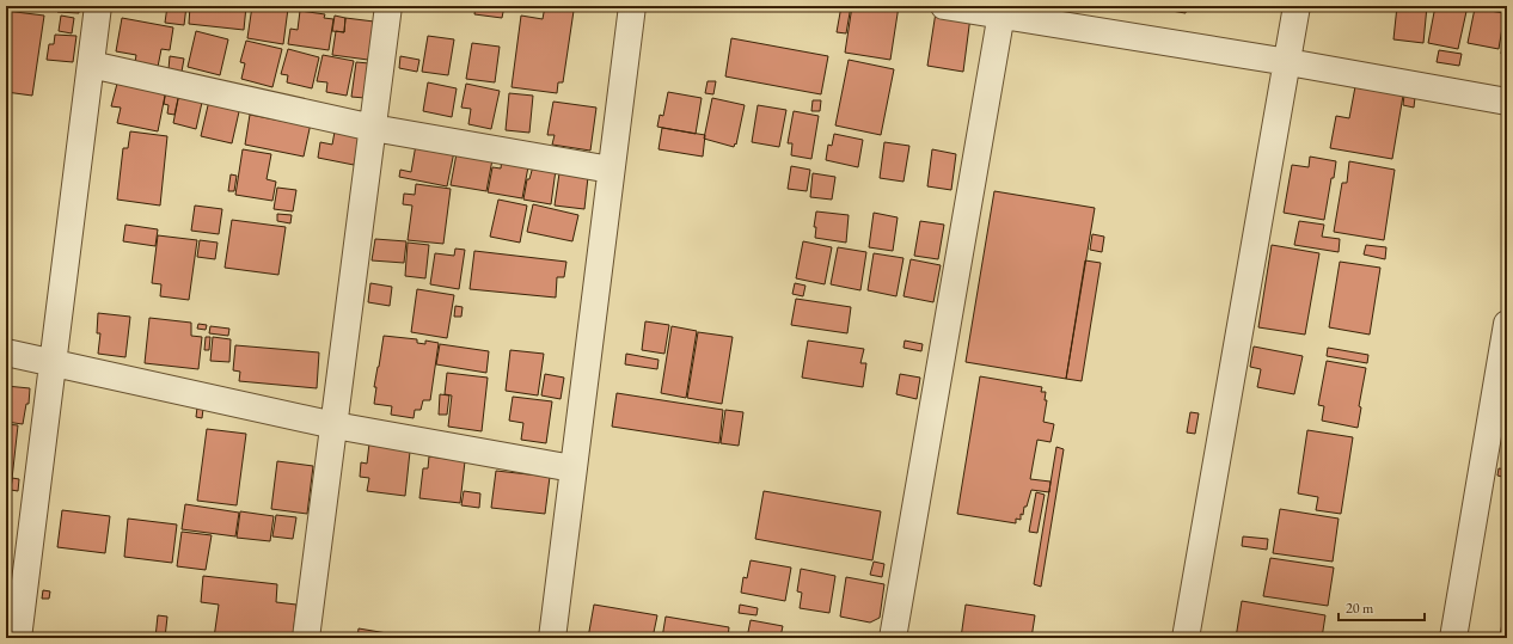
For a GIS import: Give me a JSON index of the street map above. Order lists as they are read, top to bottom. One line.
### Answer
{"scale_bar":"20 m"}
